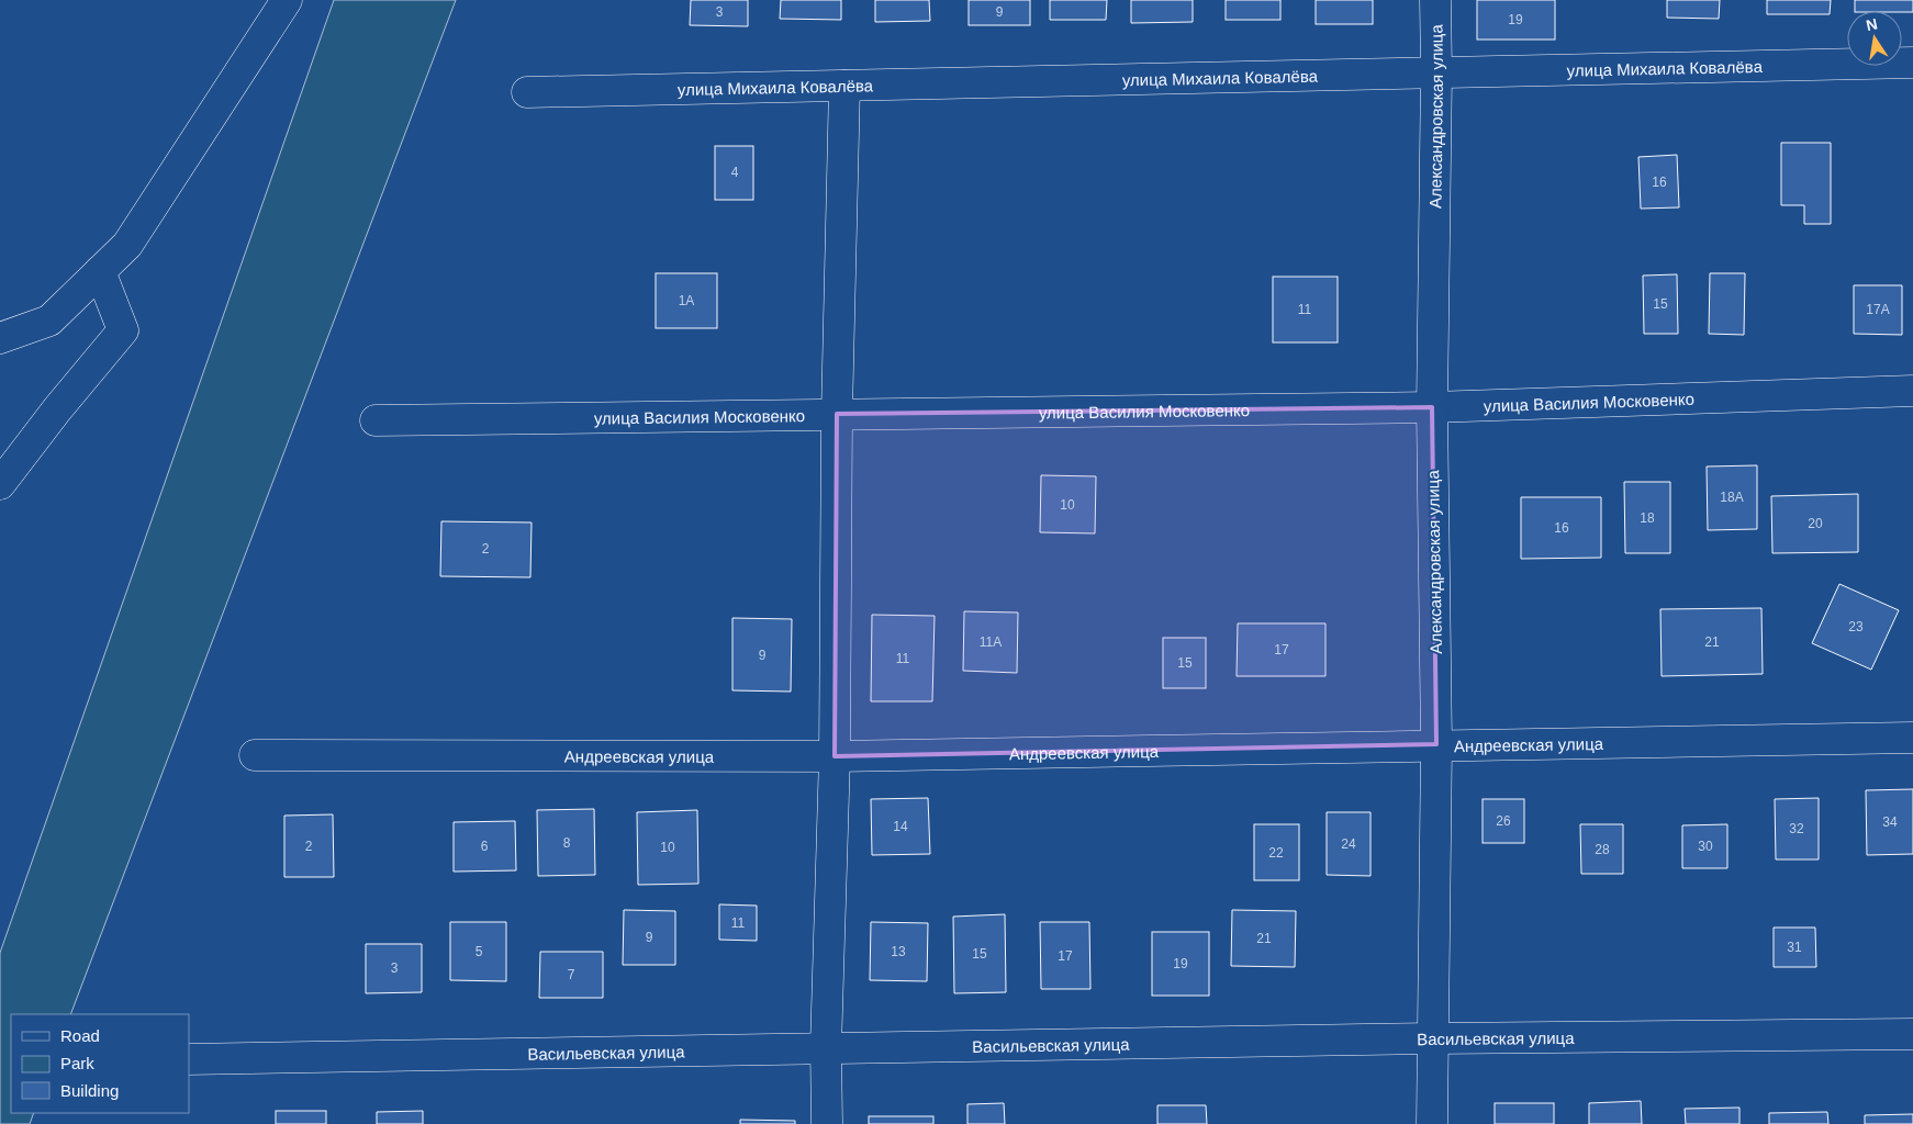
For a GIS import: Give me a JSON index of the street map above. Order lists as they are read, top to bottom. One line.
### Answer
{"streets":{"street":["улица Михаила Ковалёва","Александровская улица","улица Василия Московенко","Андреевская улица","Васильевская улица"]},"crossings":[["улица Михаила Ковалёва","Александровская улица"],["Александровская улица","улица Василия Московенко"],["Александровская улица","Андреевская улица"],["Александровская улица","Васильевская улица"]],"house_numbers":["3","9","19","4","16","1А","15","11","17А","18А","10","18","20","16","2","23","11А","21","17","9","11","15","26","34","14","32","8","24","2","6","30","10","28","22","11","9","21","31","5","13","15","17","19","3","7"],"legend":["Road","Park","Building"],"north":"top"}
